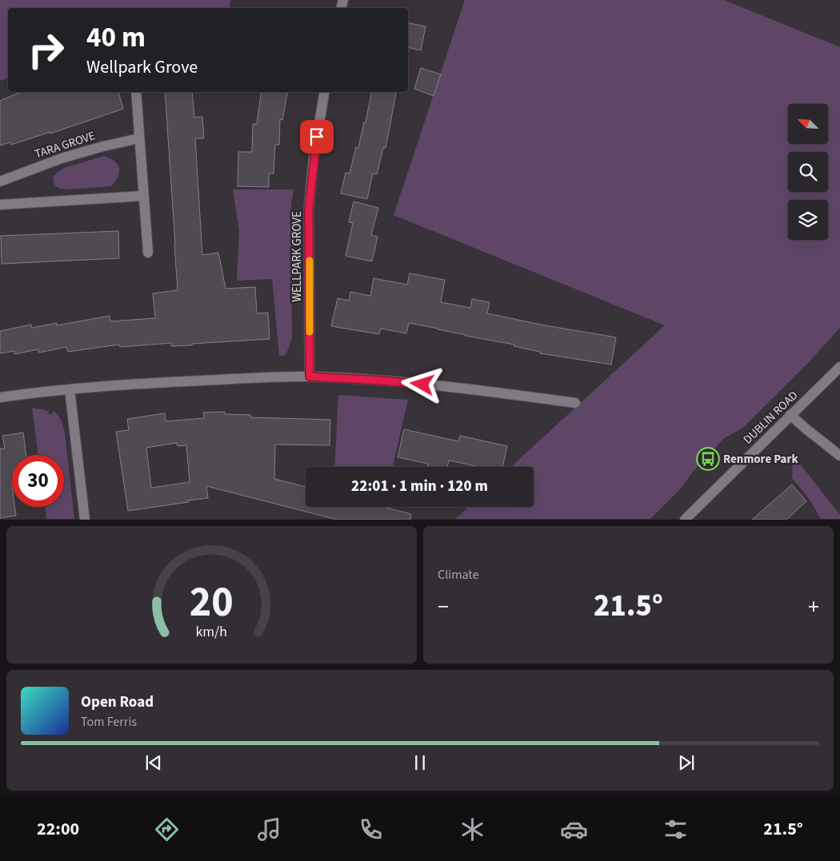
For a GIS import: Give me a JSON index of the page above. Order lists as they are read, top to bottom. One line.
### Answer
{"streets":{"street":["TARA GROVE","WELLPARK GROVE","DUBLIN ROAD"]},"places":{"bus stop":["Renmore Park"]},"north":"top left","page":{"turn":["40 m","Wellpark Grove"],"limit":"30","trip":"22:01 · 1 min · 120 m","tile":"Climate","heat":["−","21.5°","+"],"song":["Open Road","Tom Ferris"],"tabs":["22:00","21.5°"],"gauge":["20","km/h"]}}
